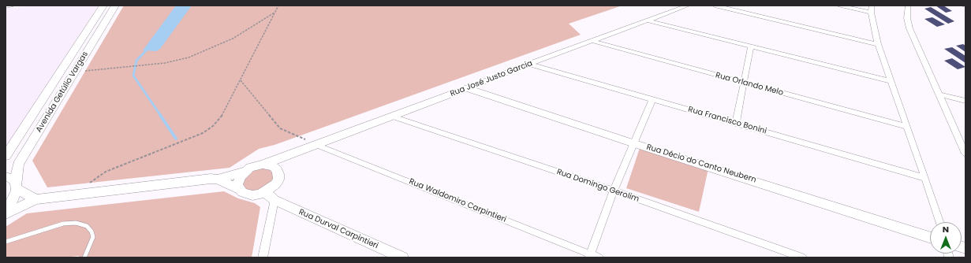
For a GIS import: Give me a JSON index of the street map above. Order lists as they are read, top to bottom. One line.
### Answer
{"streets":{"street":["Rua José Justo Garcia","Rua Orlando Melo","Avenida Getúlio Vargas","Rua Francisco Bonini","Rua Décio do Canto Neubern","Rua Domingo Gerolim","Rua Waldomiro Carpintieri","Rua Durval Carpintieri"]},"crossings":[["Rua José Justo Garcia","Rua Orlando Melo"],["Rua José Justo Garcia","Rua Francisco Bonini"],["Rua José Justo Garcia","Rua Décio do Canto Neubern"],["Rua José Justo Garcia","Rua Domingo Gerolim"],["Rua José Justo Garcia","Rua Waldomiro Carpintieri"],["Rua José Justo Garcia","Rua Durval Carpintieri"]],"north":"top"}
